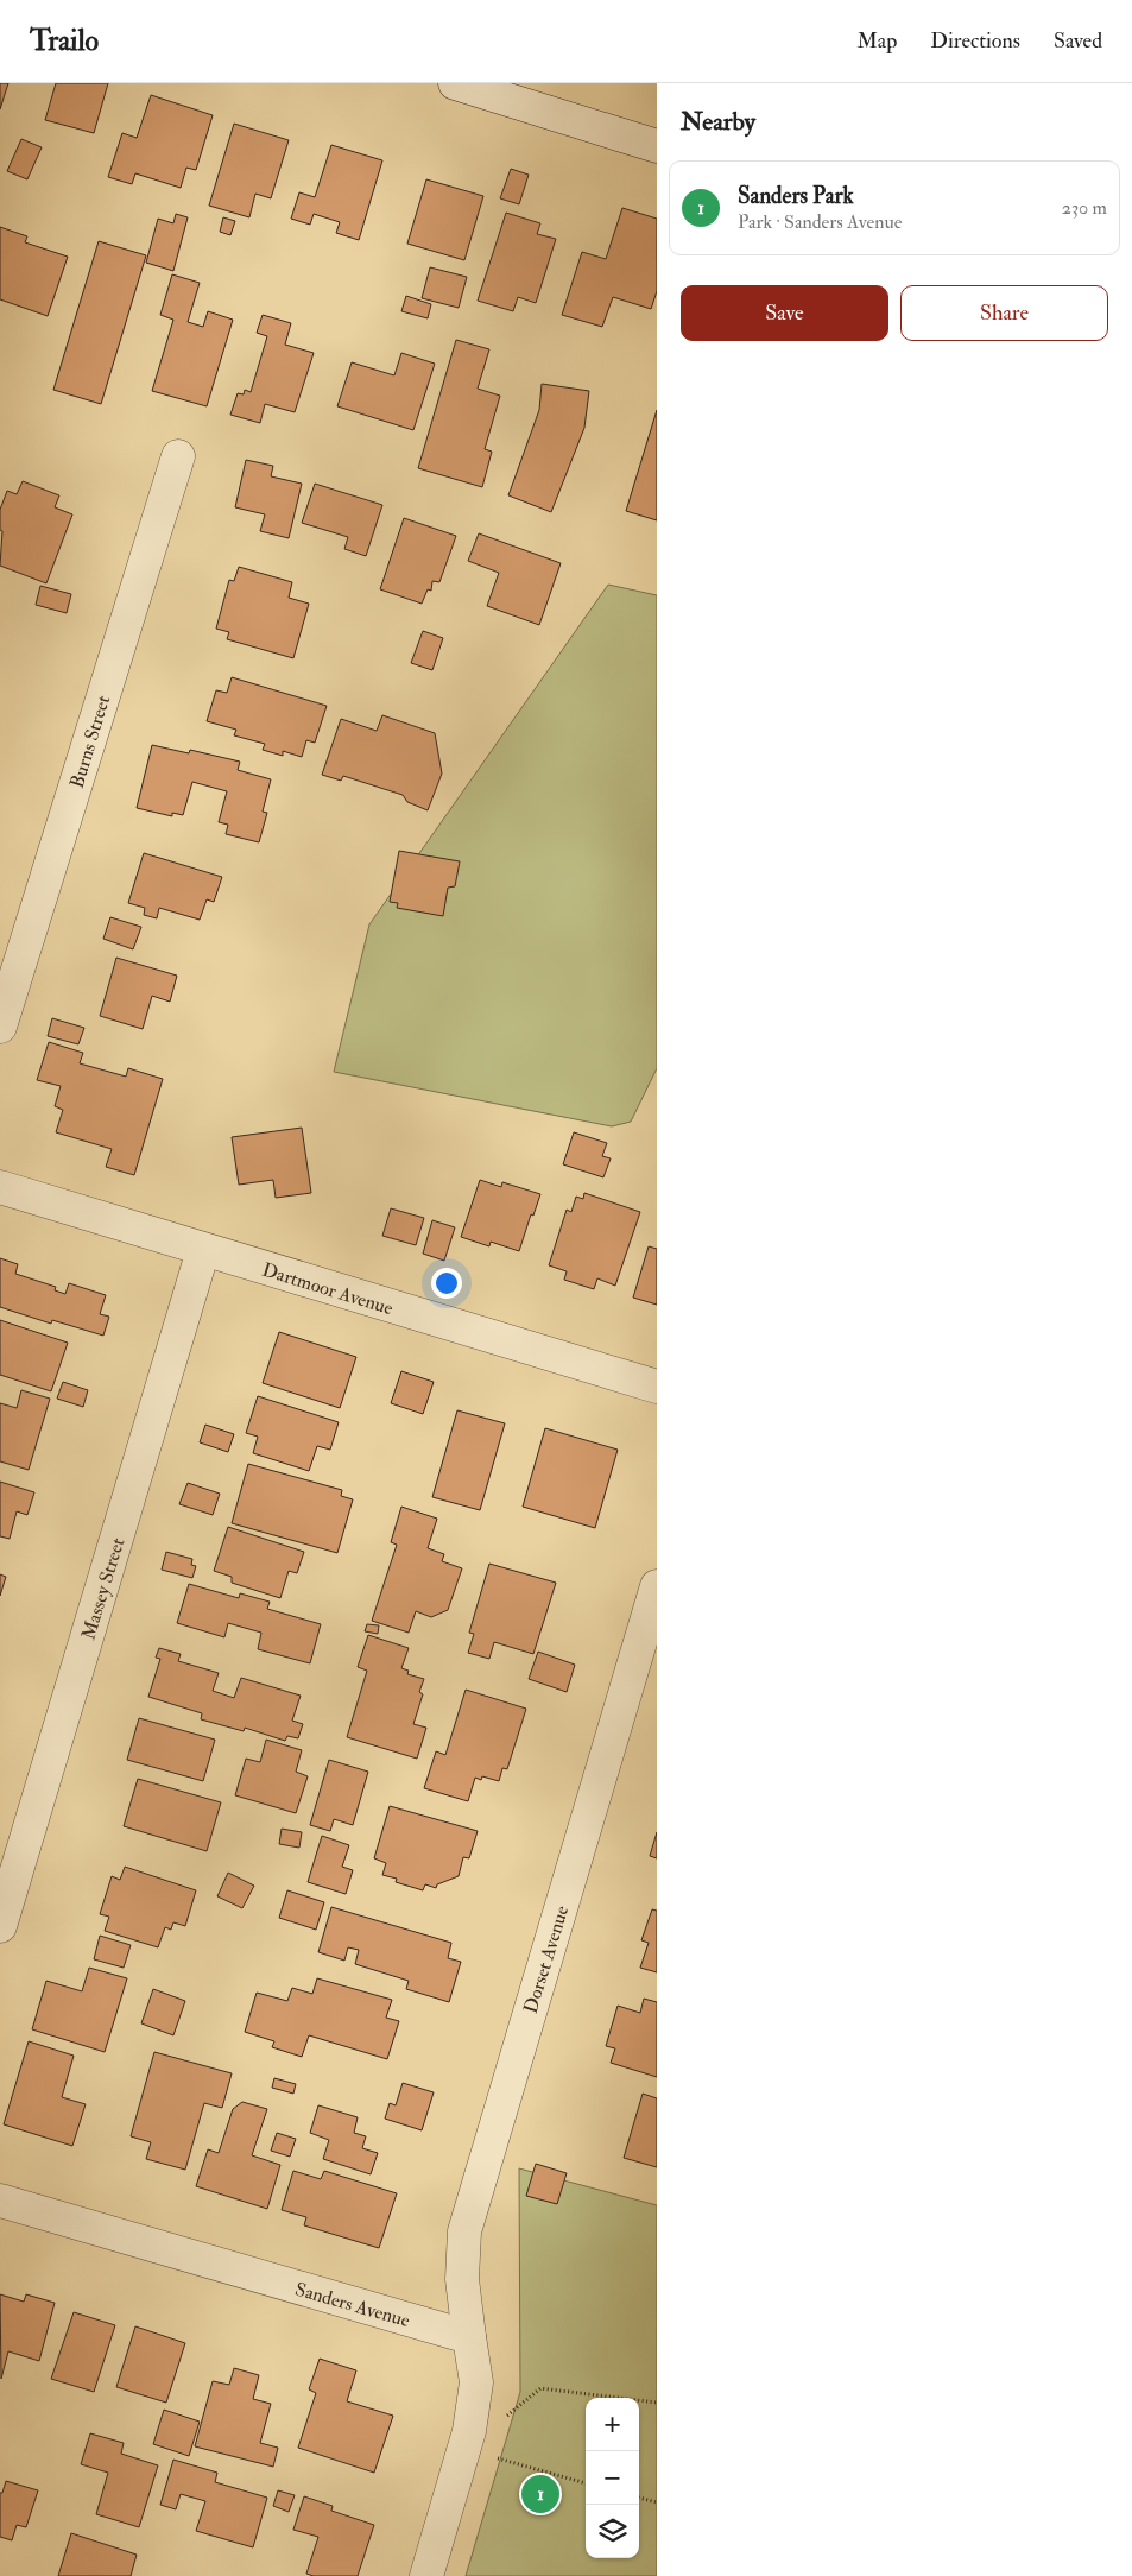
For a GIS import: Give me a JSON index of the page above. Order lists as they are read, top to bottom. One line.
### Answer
{"streets":{"street":["Burns Street","Dartmoor Avenue","Massey Street","Dorset Avenue","Sanders Avenue"]},"crossings":[["Dartmoor Avenue","Massey Street"],["Dorset Avenue","Sanders Avenue"]],"page":{"header":"Trailo","nav":["Map","Directions","Saved"],"heading":"Nearby","list":[{"mark":"1","name":"Sanders Park","note":"Park · Sanders Avenue","value":"230 m"}],"buttons":["Save","Share"],"map_buttons":["+","−"],"pins":"1"}}
